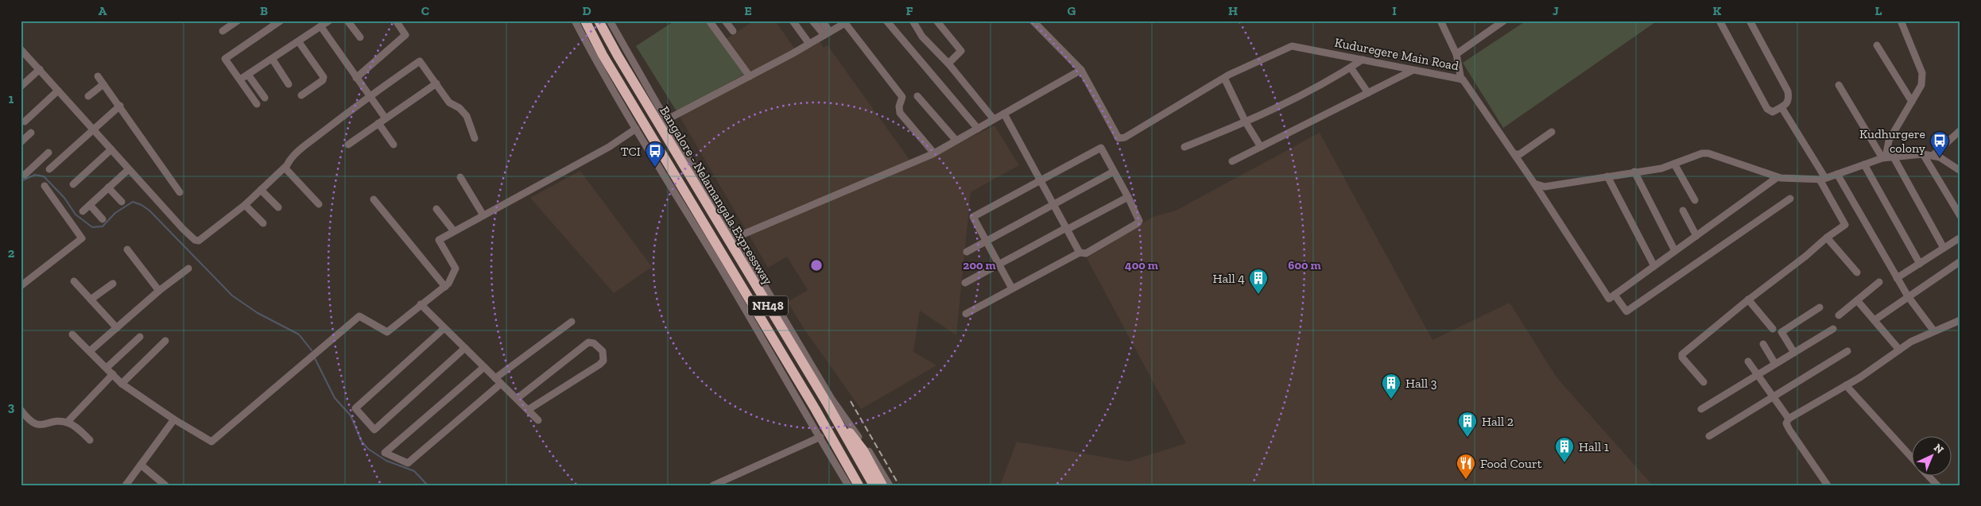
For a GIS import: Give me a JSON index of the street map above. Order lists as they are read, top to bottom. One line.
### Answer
{"streets":{"highway":["Bangalore - Nelamangala Expressway","NH48"],"street":["Kuduregere Main Road"]},"places":{"bus stop":["Kudhurgere colony","TCI"],"building":["Hall 4","Hall 3","Hall 2","Hall 1"],"restaurant":["Food Court"]},"north":"top right","grid":{"columns":["A","B","C","D","E","F","G","H","I","J","K","L"],"rows":["1","2","3"]},"rings":["200 m","400 m","600 m"]}
